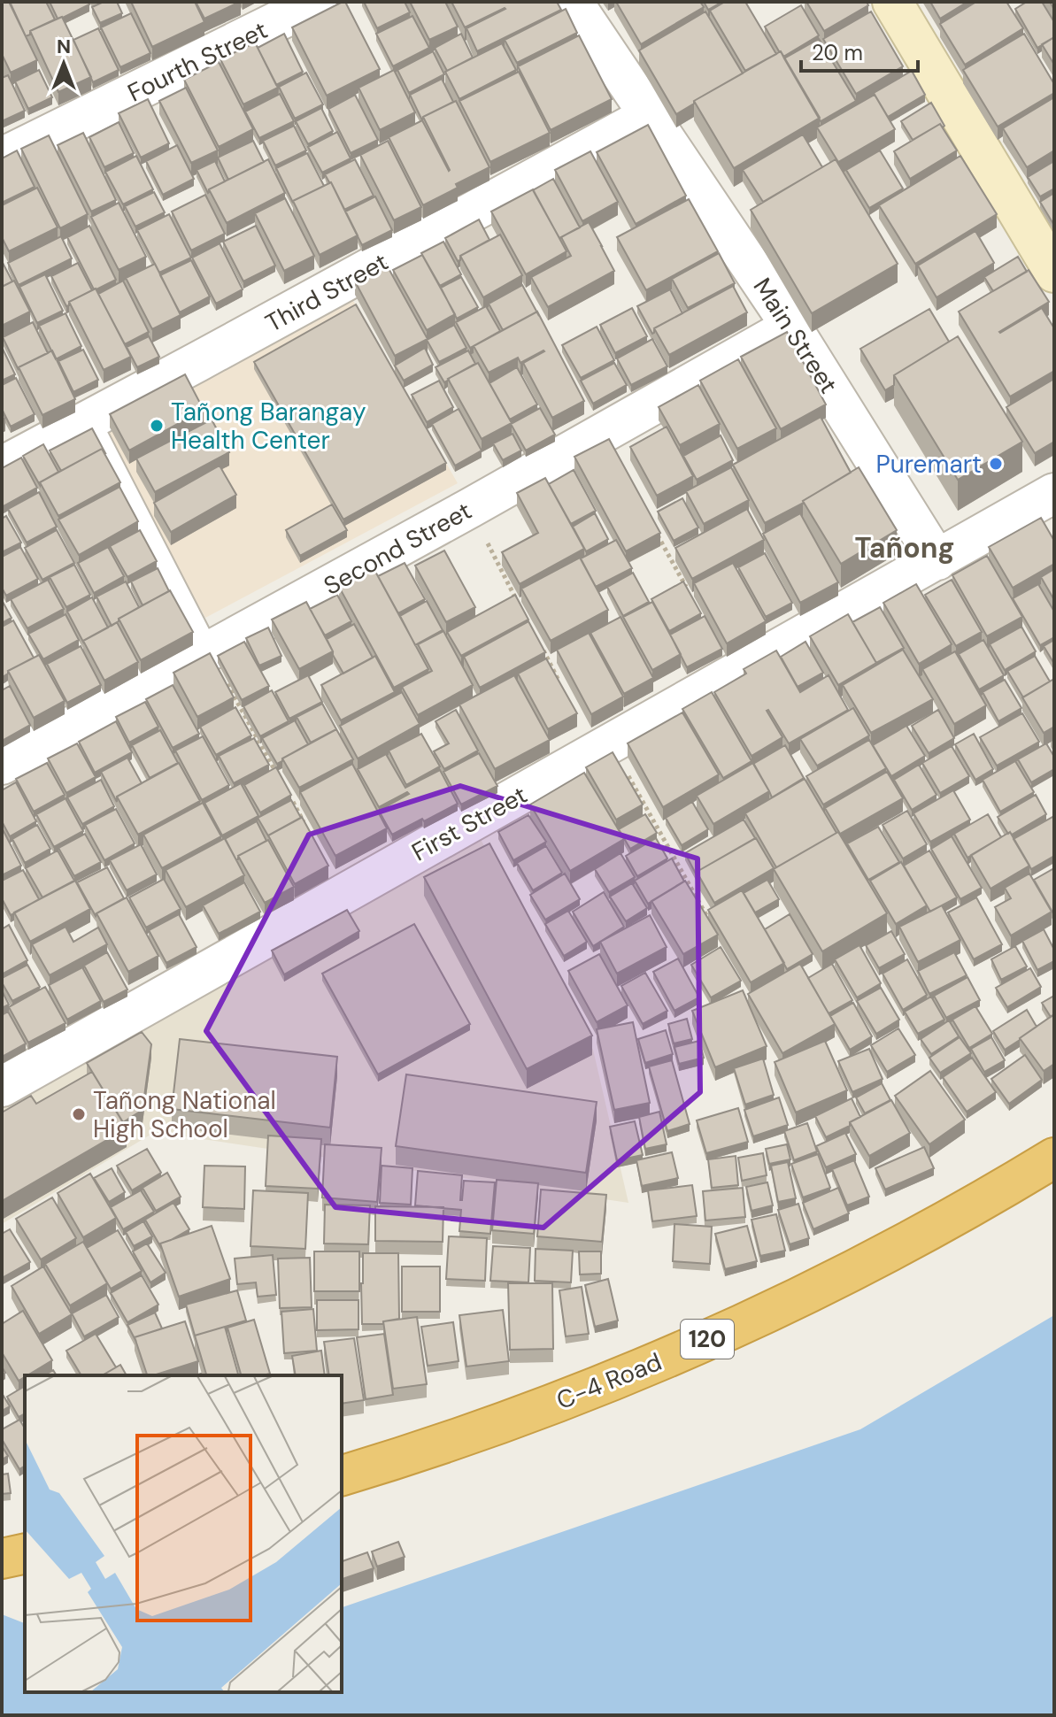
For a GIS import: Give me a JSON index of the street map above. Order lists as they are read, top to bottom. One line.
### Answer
{"streets":{"highway":["120","C-4 Road"],"street":["Fourth Street","Third Street","Main Street","Second Street","First Street"]},"crossings":[["Third Street","Main Street"],["Main Street","Second Street"],["Main Street","First Street"]],"districts":["Tañong"],"places":["Tañong Barangay Health Center","Puremart","Tañong National High School"],"scale_bar":"20 m","north":"top"}
